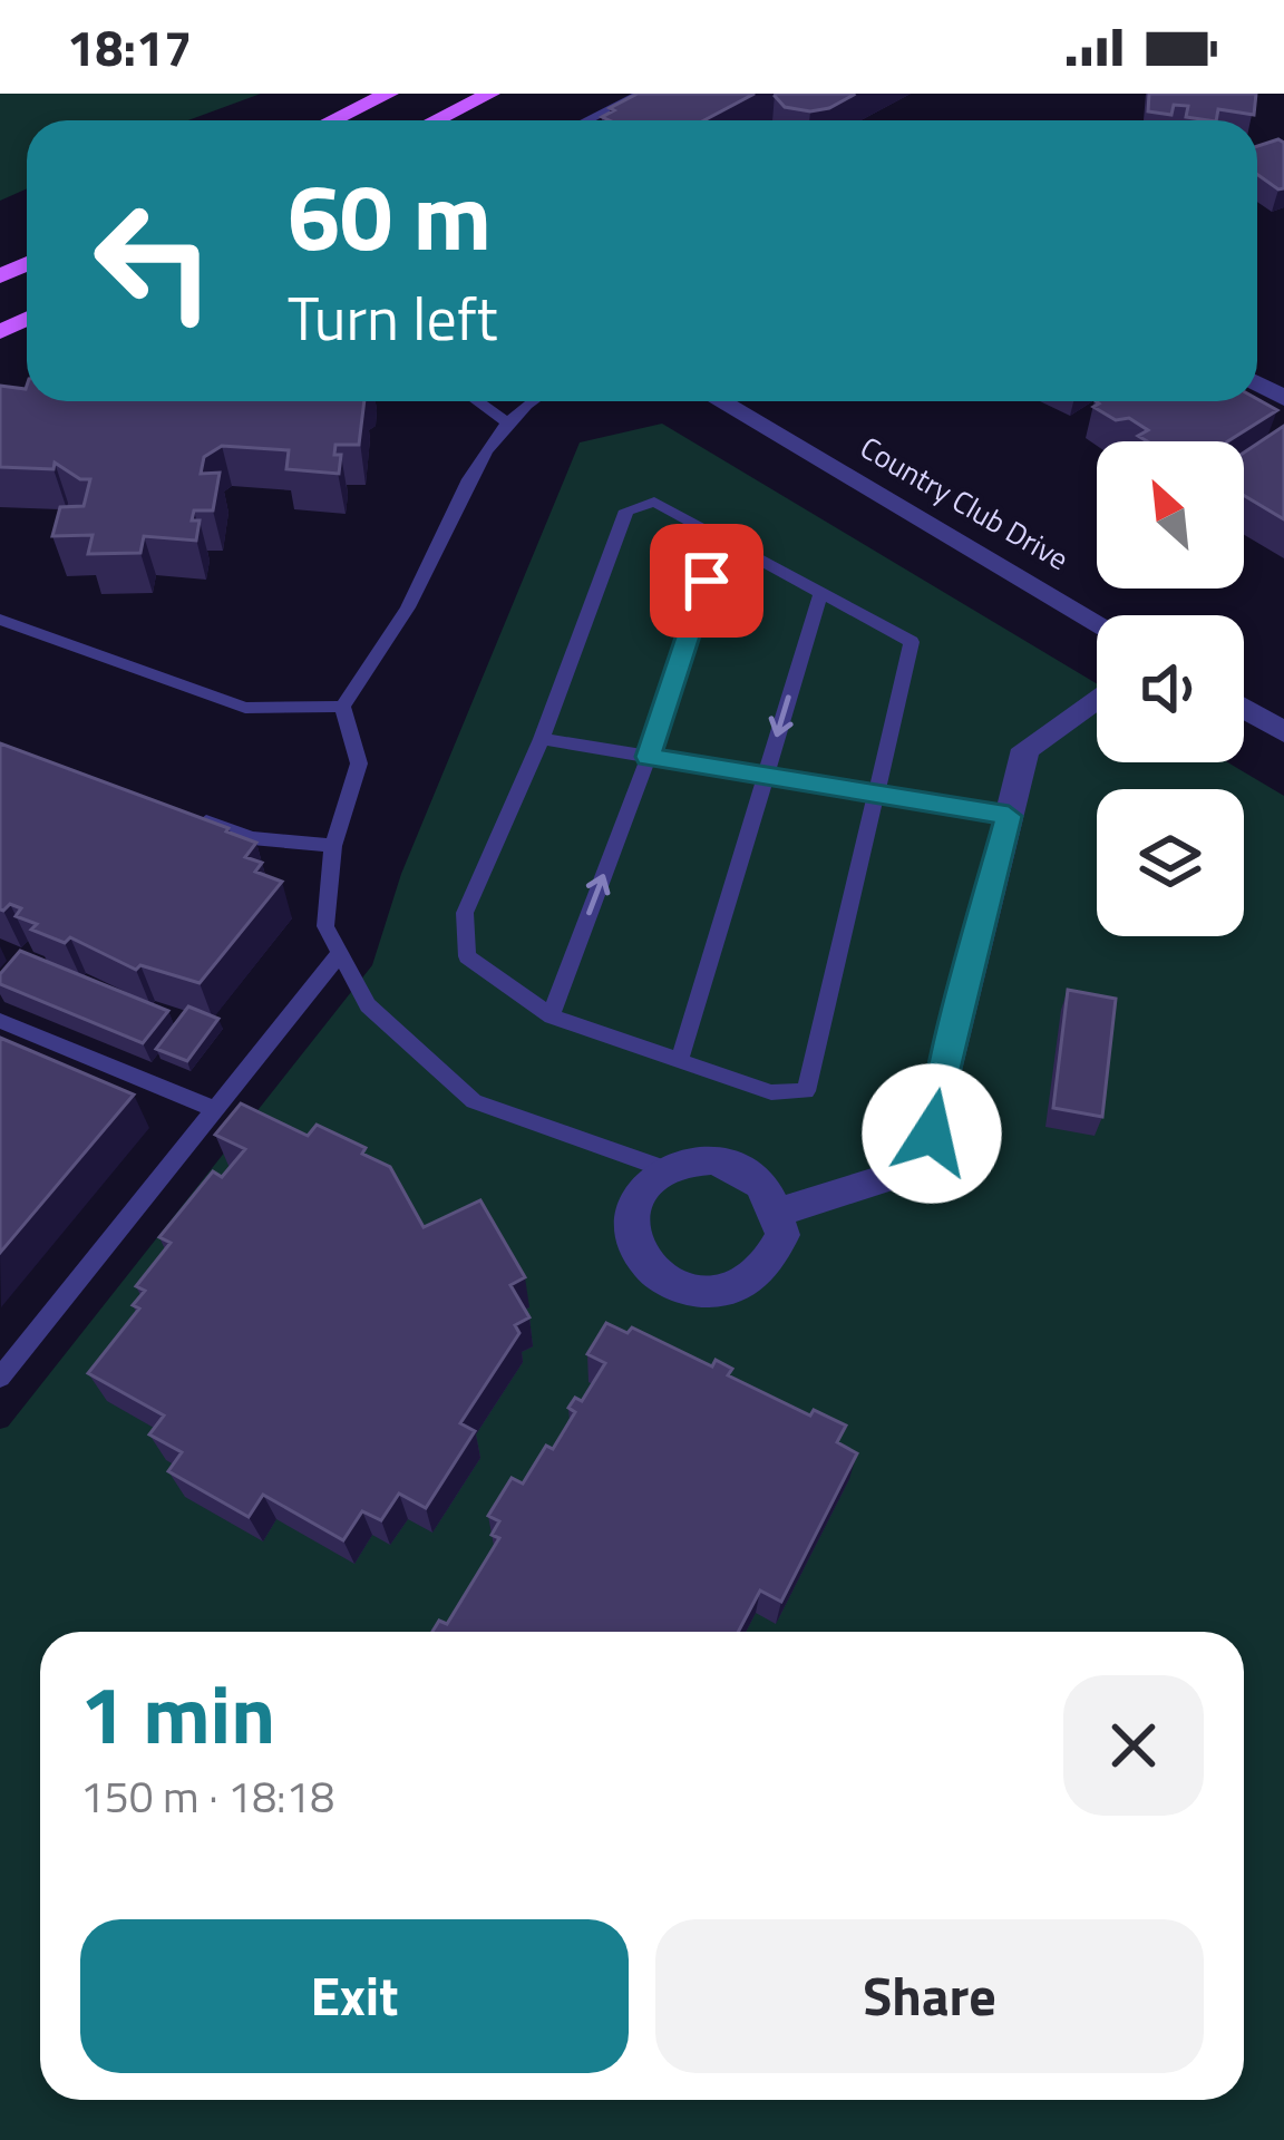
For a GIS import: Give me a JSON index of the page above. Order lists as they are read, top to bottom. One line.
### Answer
{"streets":{"street":["Country Club Drive"]},"north":"top left","page":{"status":"18:17","turn":["60 m","Turn left"],"heading":["1 min","150 m · 18:18"],"buttons":["Exit","Share"]}}
